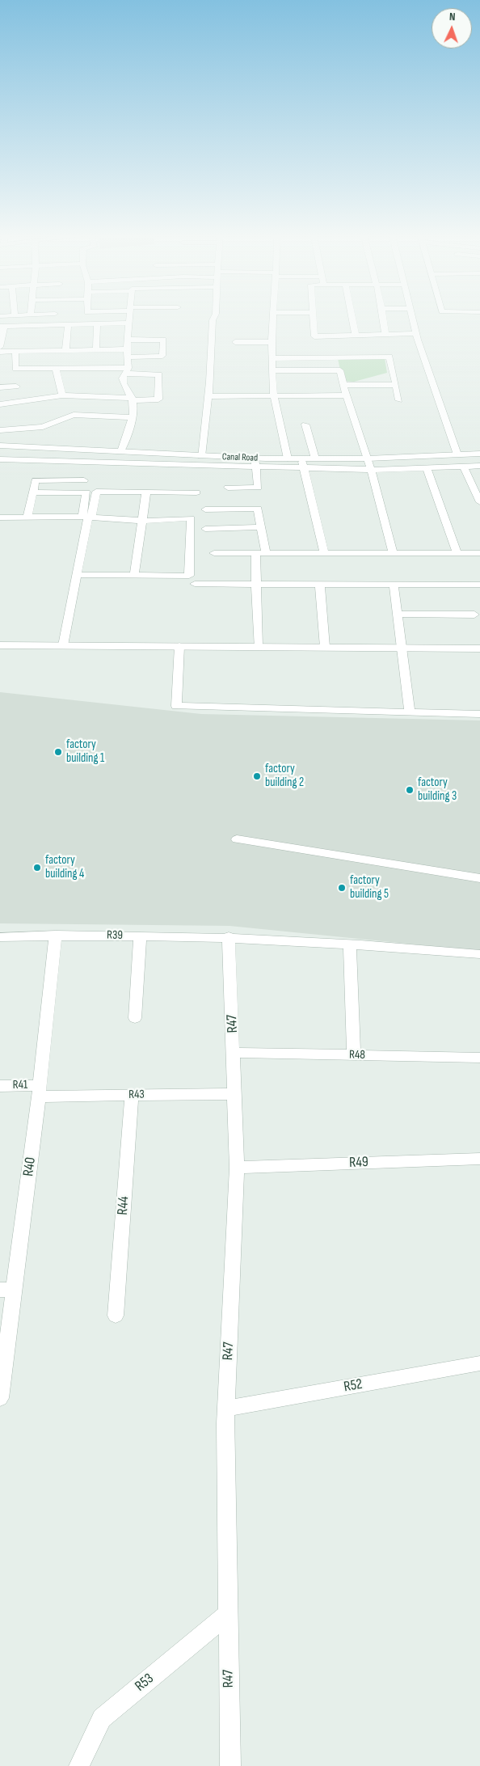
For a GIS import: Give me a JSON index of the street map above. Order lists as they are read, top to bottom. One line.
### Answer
{"streets":{"street":["Canal Road","R39","R47","R48","R41","R43","R49","R40","R44","R52","R53"]},"crossings":[["R39","R47"],["R39","R40"],["R47","R48"],["R47","R43"],["R47","R49"],["R47","R52"],["R47","R53"],["R41","R43"],["R41","R40"],["R43","R40"],["R43","R44"]],"places":["factory building 1","factory building 2","factory building 3","factory building 4","factory building 5"],"north":"top"}
